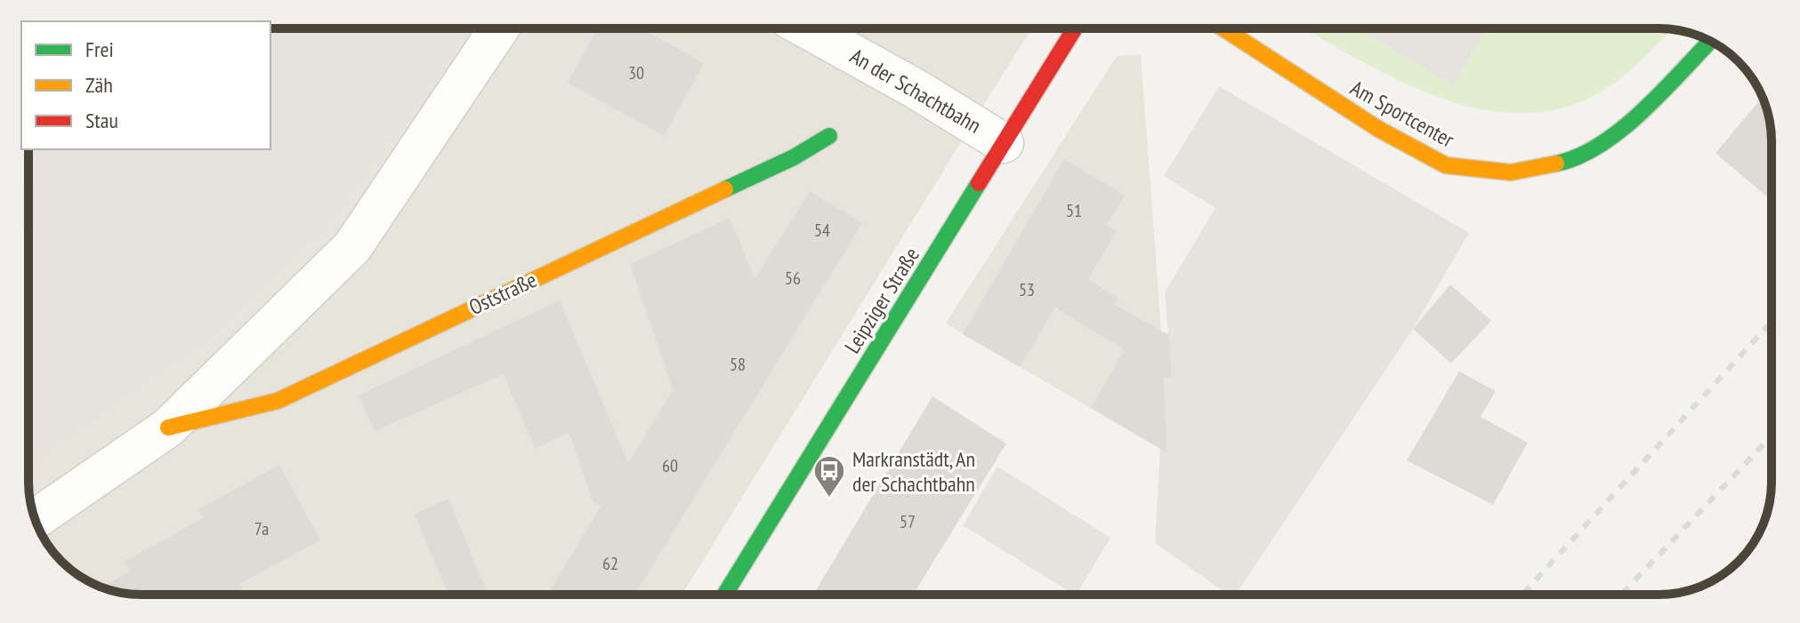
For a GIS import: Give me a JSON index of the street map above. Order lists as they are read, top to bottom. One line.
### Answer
{"streets":{"street":["An der Schachtbahn","Am Sportcenter","Oststraße","Leipziger Straße"]},"crossings":[["An der Schachtbahn","Leipziger Straße"]],"places":{"bus stop":["Markranstädt, An der Schachtbahn"]},"house_numbers":["30","51","54","56","53","58","60","57","7a","62"],"legend":["Frei","Zäh","Stau"]}
